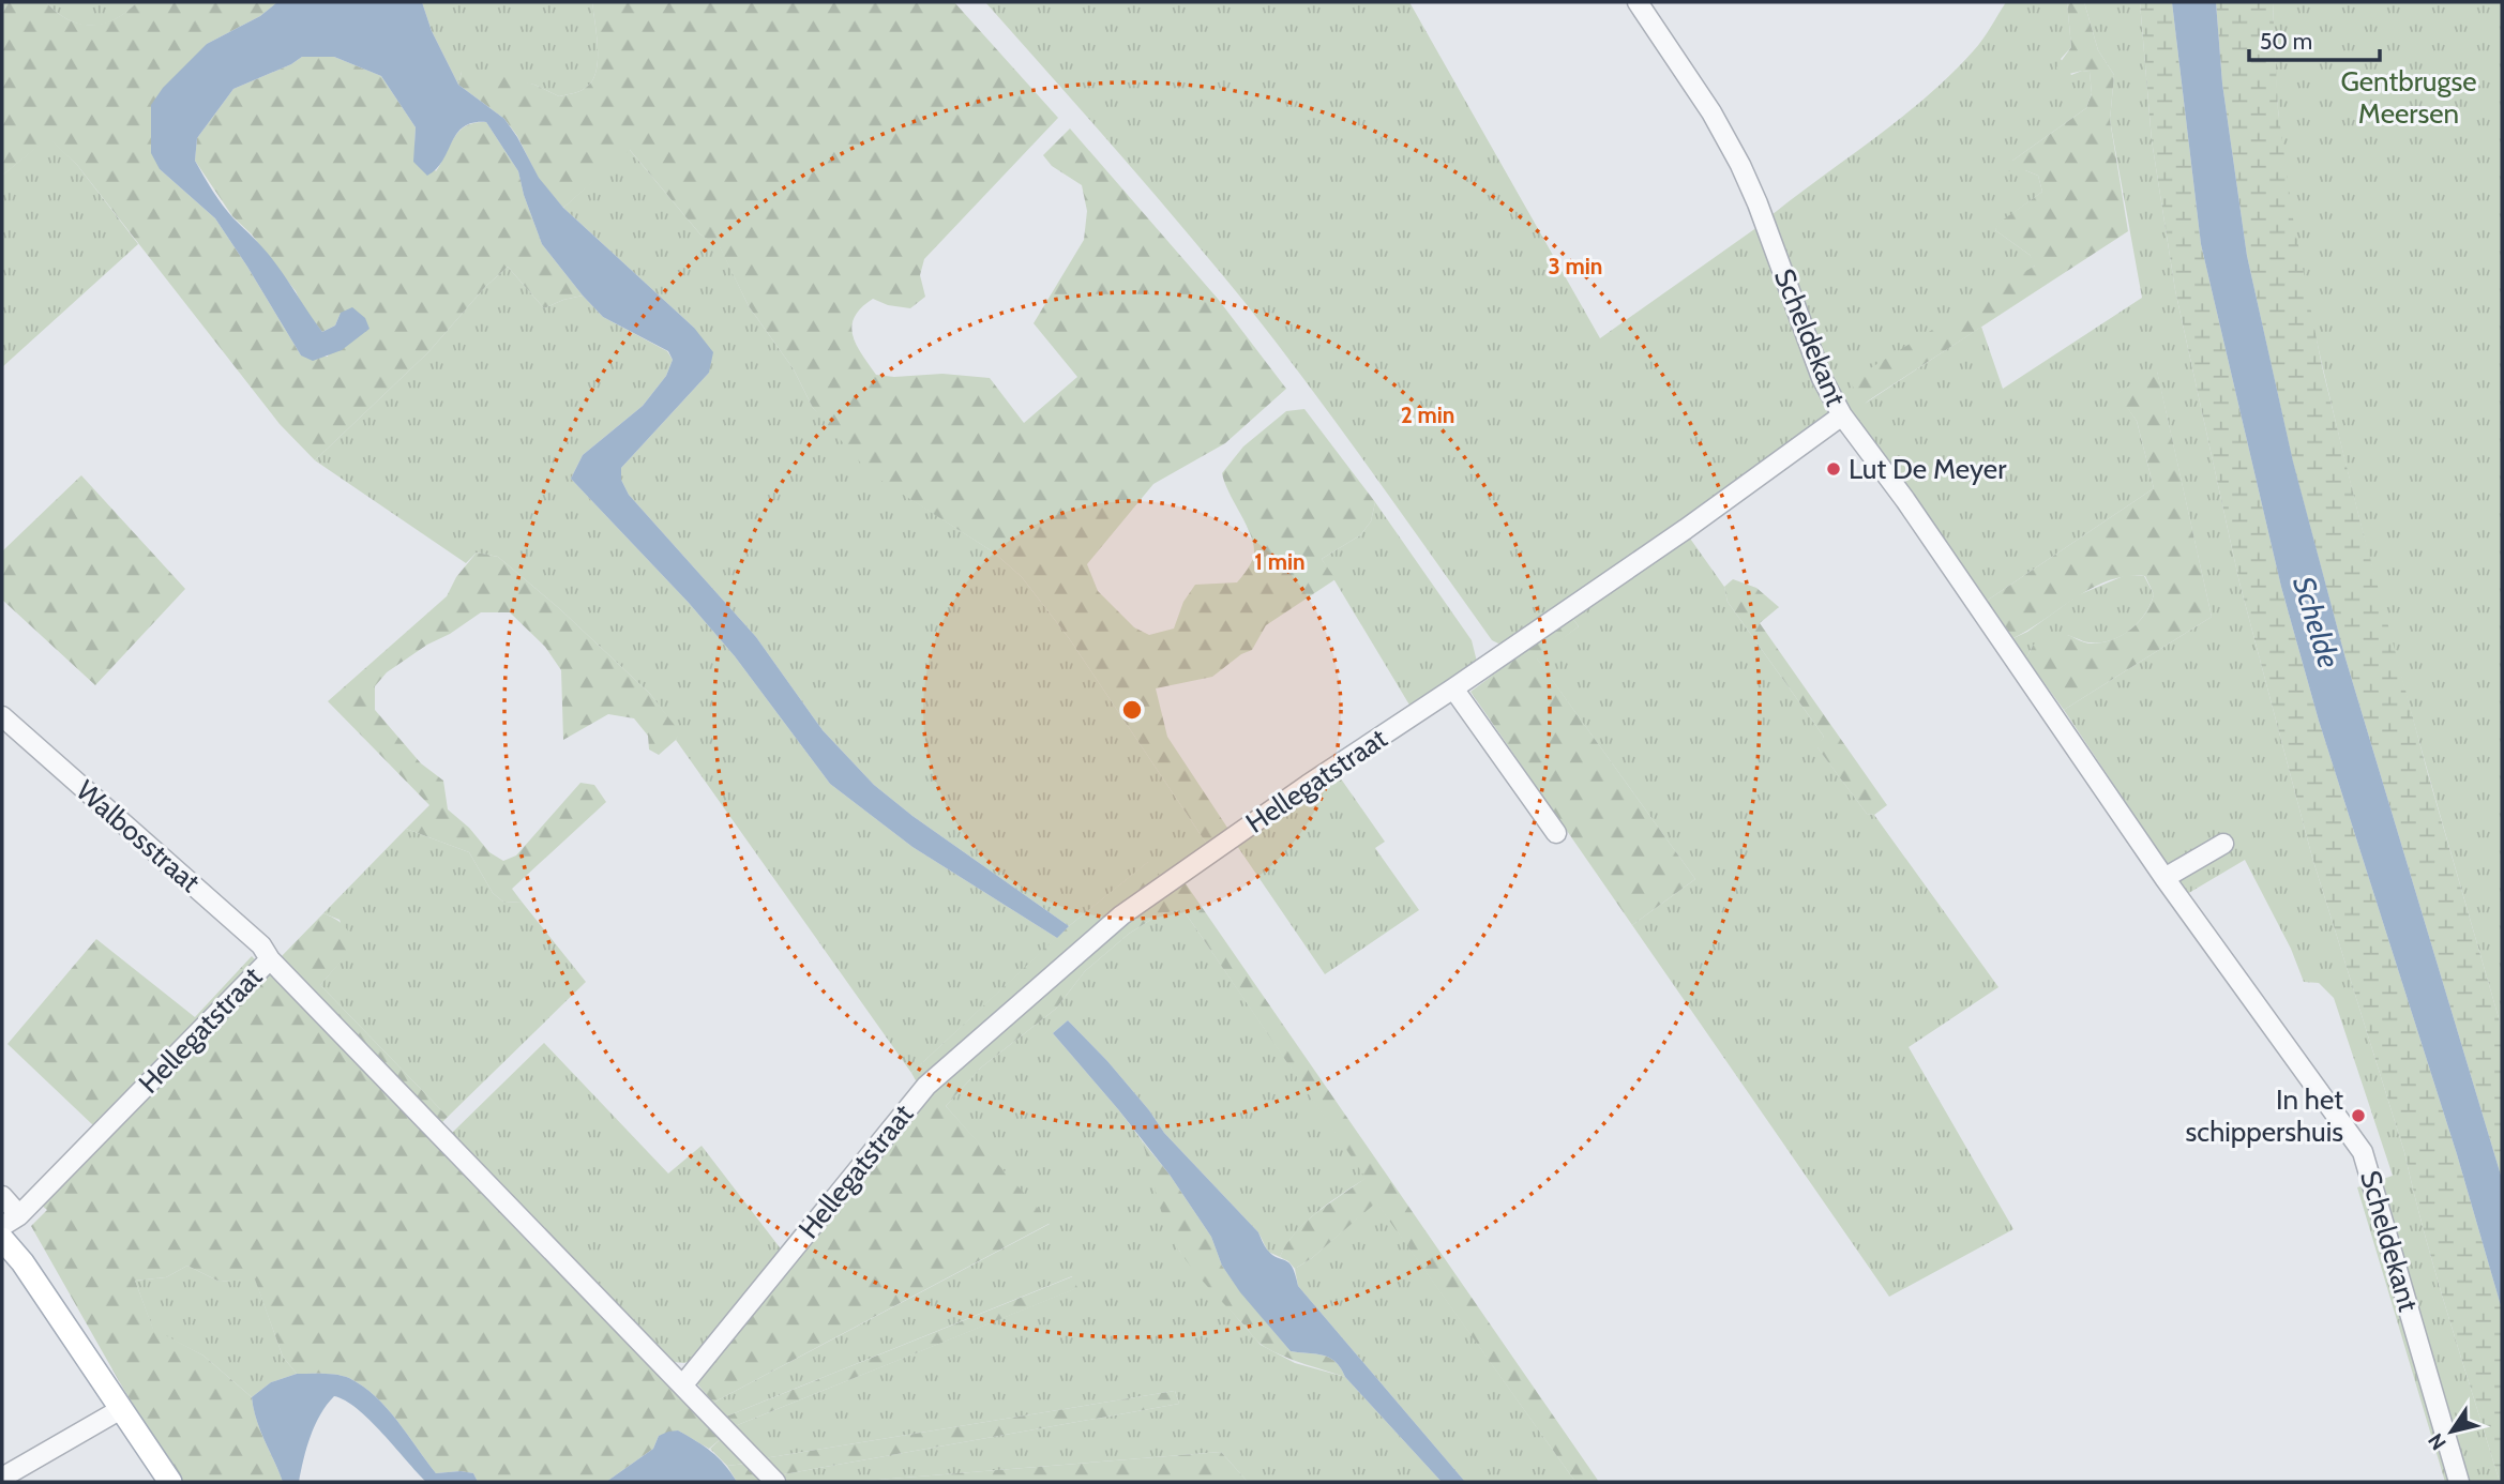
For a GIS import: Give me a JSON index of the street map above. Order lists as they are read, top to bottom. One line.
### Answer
{"streets":{"street":["Scheldekant","Hellegatstraat","Walbosstraat"]},"crossings":[["Scheldekant","Hellegatstraat"],["Hellegatstraat","Walbosstraat"]],"water":["Schelde"],"parks":["Gentbrugse Meersen"],"places":["Lut De Meyer","In het schippershuis"],"scale_bar":"50 m","north":"bottom left","rings":["3 min","2 min","1 min"]}
